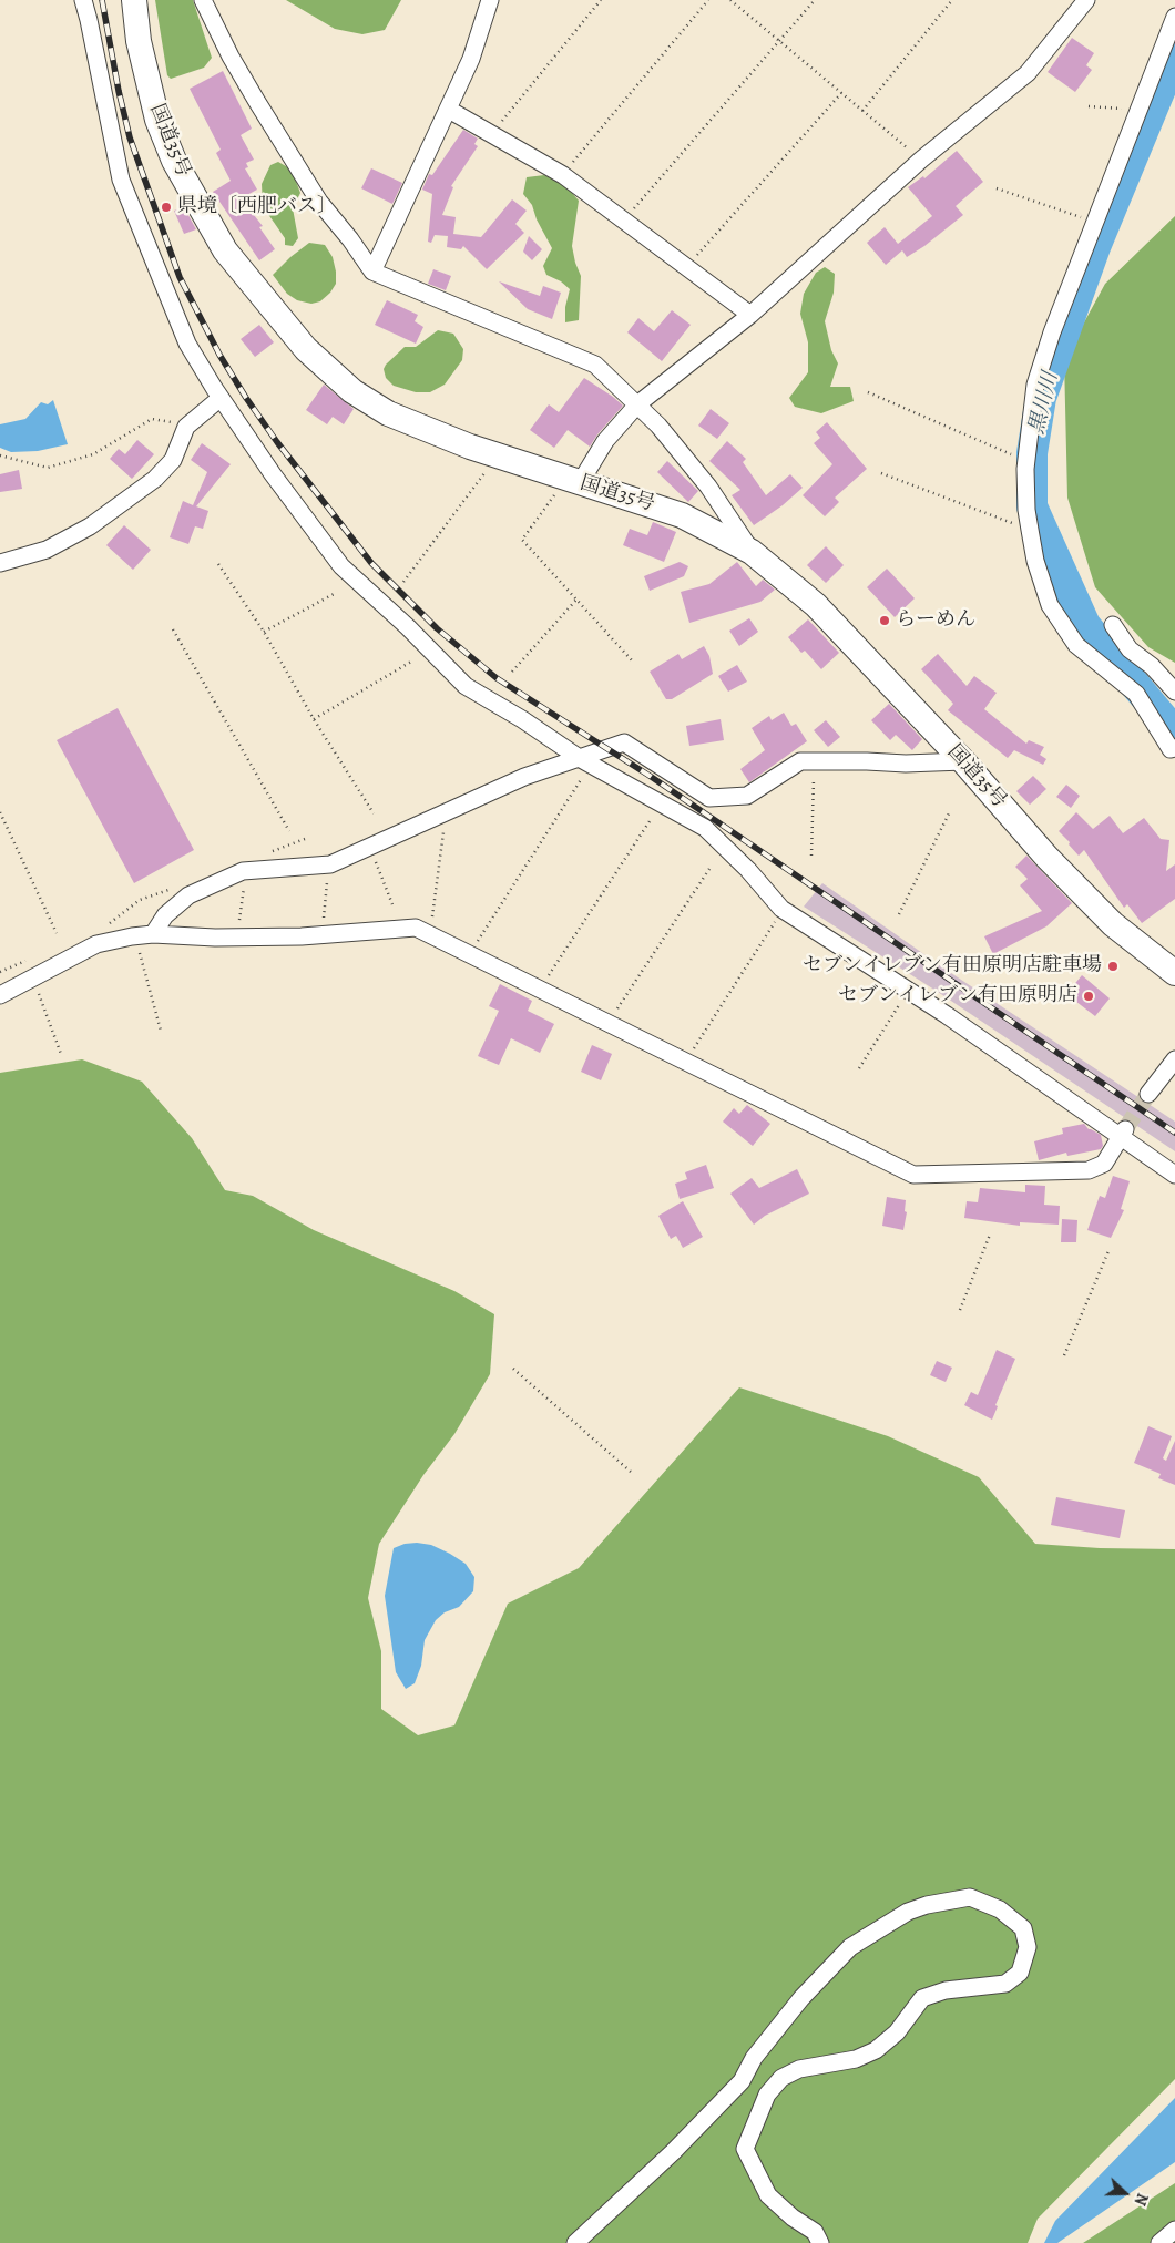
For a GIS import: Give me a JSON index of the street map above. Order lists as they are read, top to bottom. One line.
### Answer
{"streets":{"highway":["国道35号"]},"water":["黒川川"],"places":["県境〔西肥バス〕","らーめん","セブンイレブン有田原明店駐車場","セブンイレブン有田原明店"],"north":"right"}
